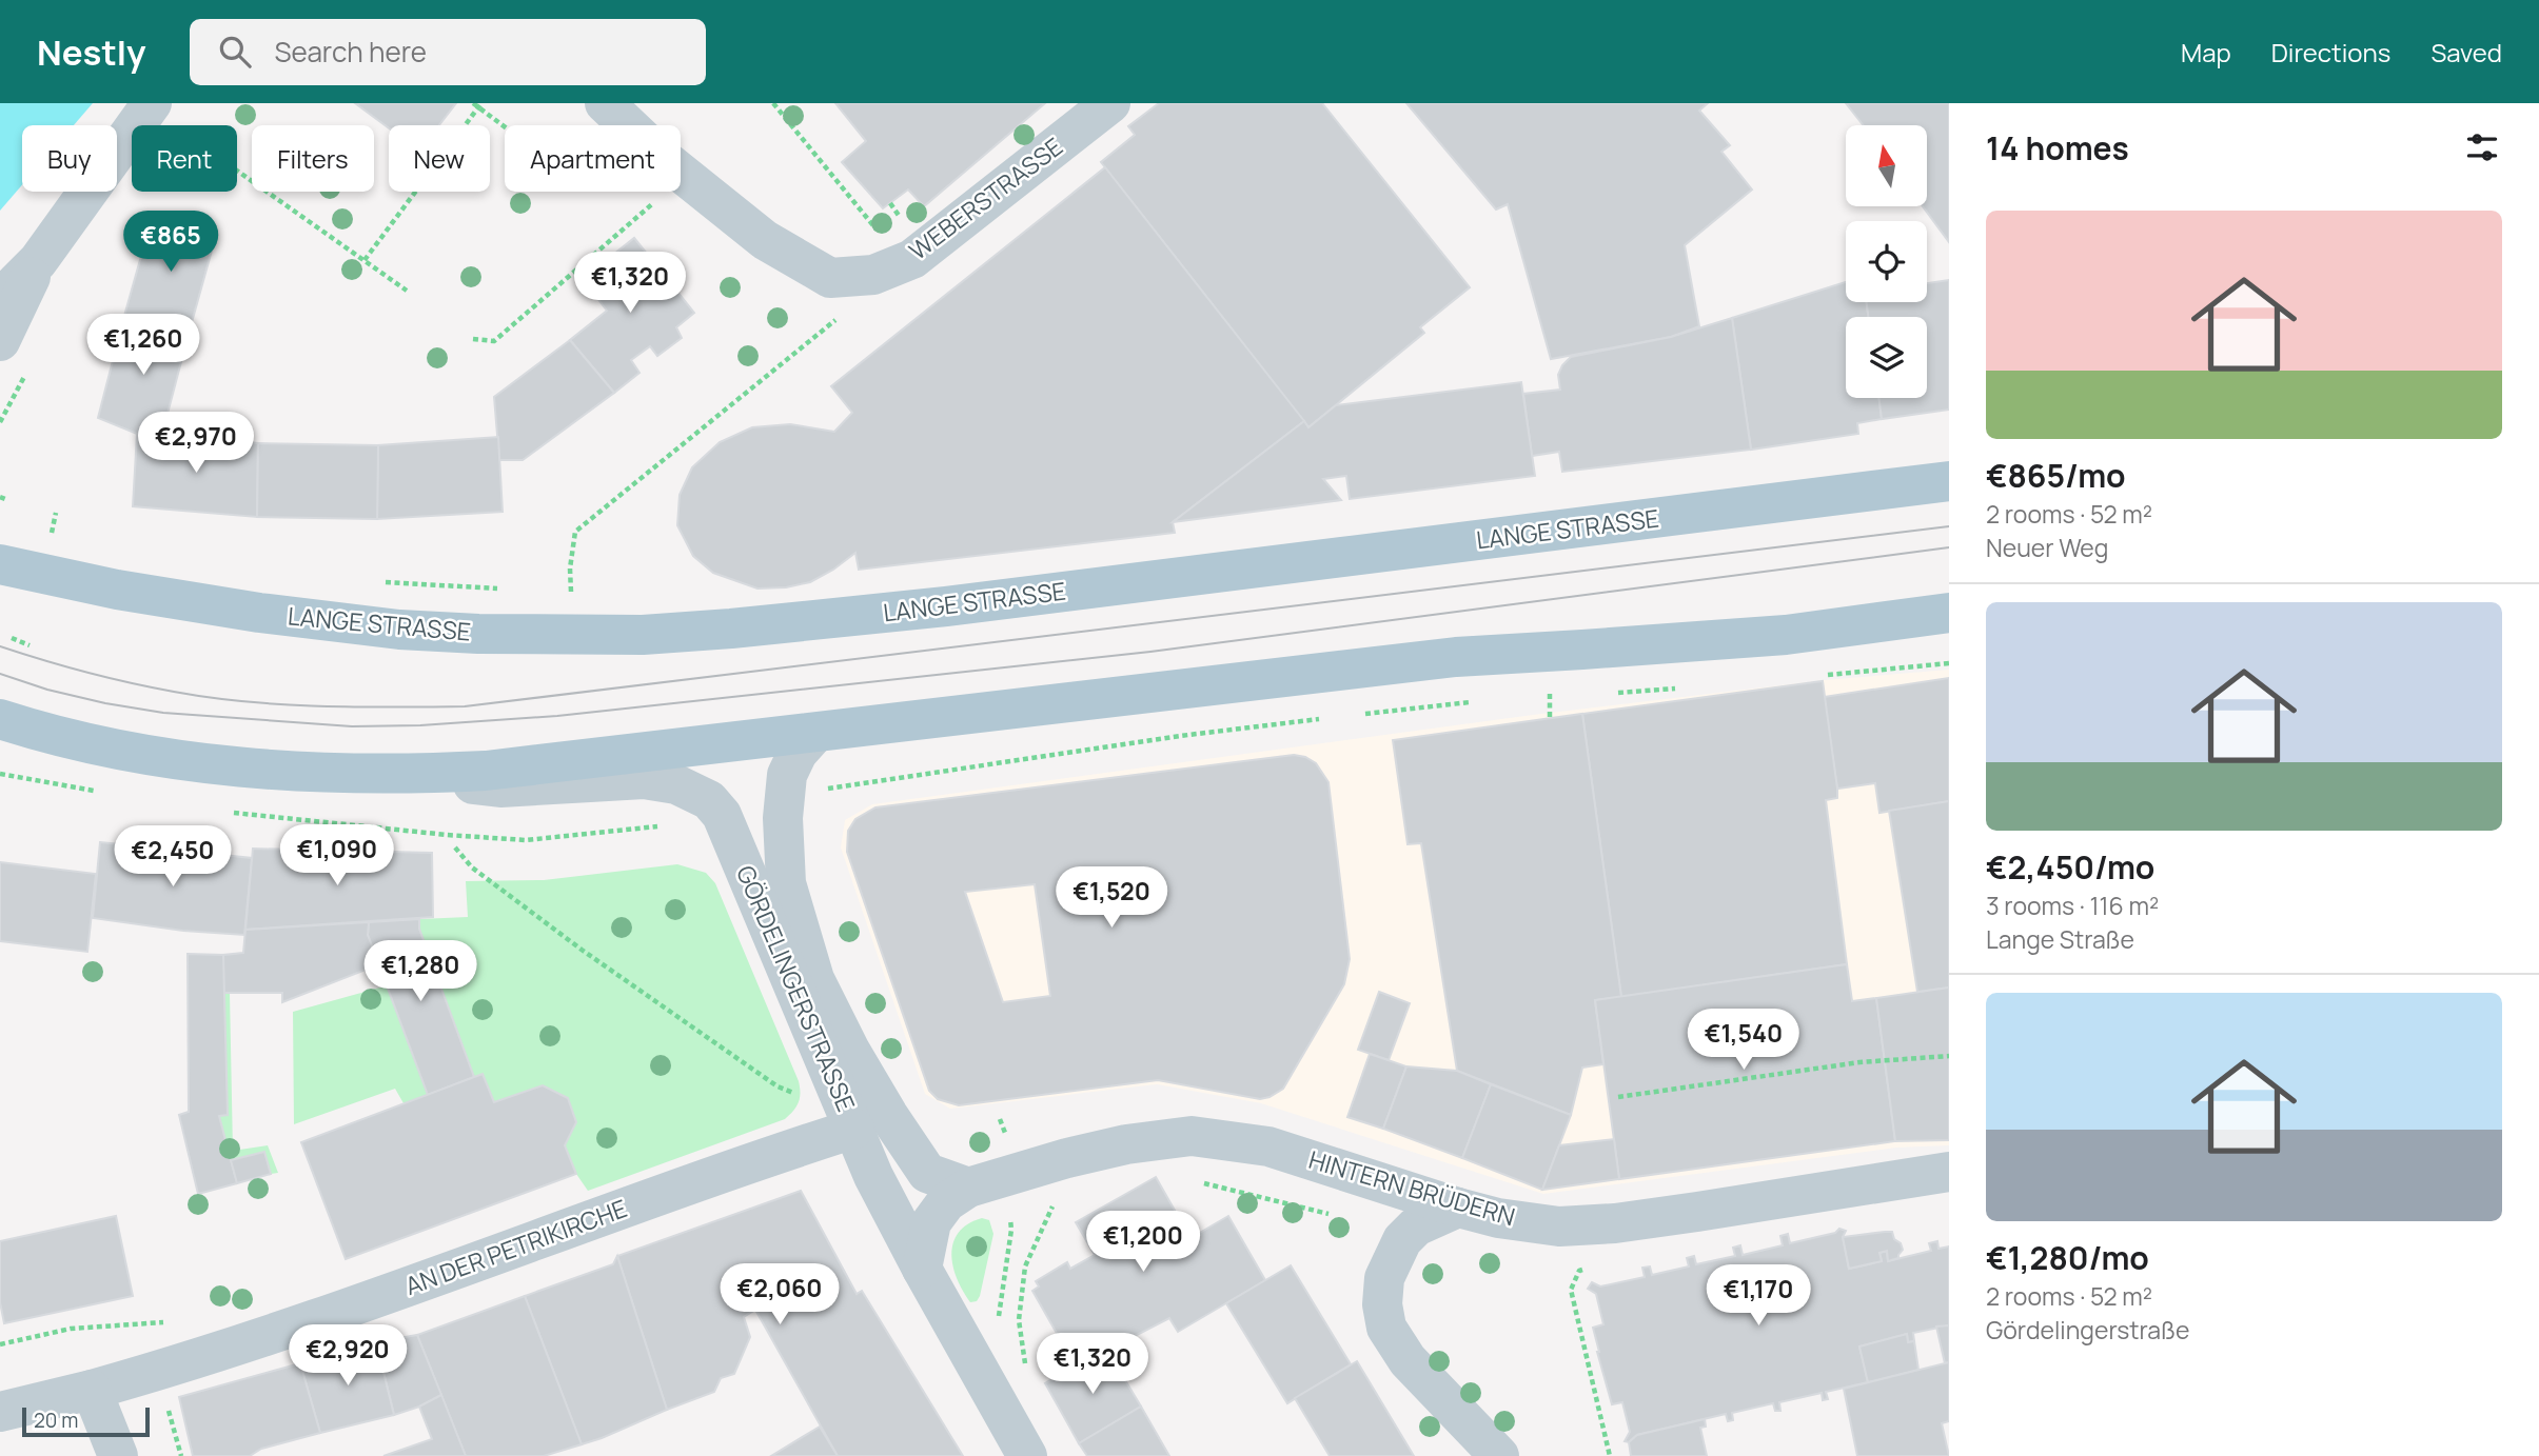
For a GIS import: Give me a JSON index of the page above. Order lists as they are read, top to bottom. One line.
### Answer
{"streets":{"main road":["LANGE STRASSE"],"street":["WEBERSTRASSE","GÖRDELINGERSTRASSE","HINTERN BRÜDERN","AN DER PETRIKIRCHE"]},"crossings":[["GÖRDELINGERSTRASSE","HINTERN BRÜDERN"],["GÖRDELINGERSTRASSE","AN DER PETRIKIRCHE"]],"scale_bar":"20 m","north":"top","page":{"header":"Nestly","search":"Search here","nav":["Map","Directions","Saved"],"heading":"14 homes","chip":["Buy","Rent","Filters","New","Apartment"],"list":[{"name":"€865/mo","note":"2 rooms · 52 m² · Neuer Weg"},{"name":"€2,450/mo","note":"3 rooms · 116 m² · Lange Straße"},{"name":"€1,280/mo","note":"2 rooms · 52 m² · Gördelingerstraße"}],"price":["€865","€1,320","€1,260","€2,970","€1,090","€2,450","€1,520","€1,280","€1,540","€1,200","€2,060","€1,170","€2,920","€1,320"],"scale":"20 m"}}
